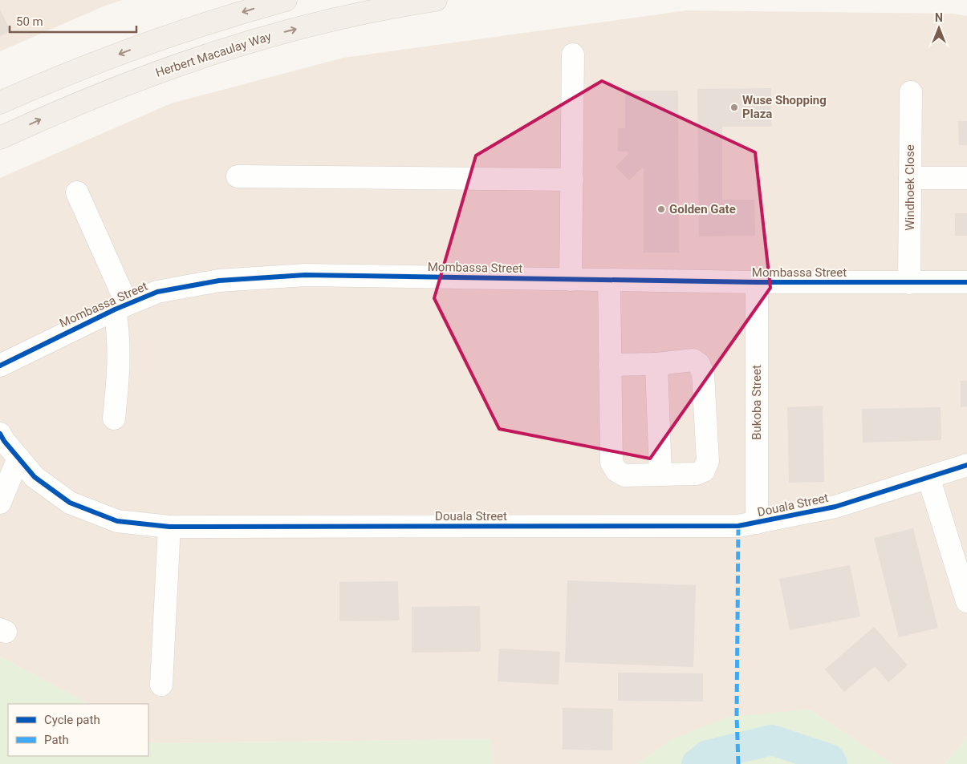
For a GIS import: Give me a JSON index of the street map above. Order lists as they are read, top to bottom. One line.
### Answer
{"streets":{"main road":["Herbert Macaulay Way"],"street":["Windhoek Close","Mombassa Street","Bukoba Street","Douala Street"]},"crossings":[["Windhoek Close","Mombassa Street"],["Mombassa Street","Bukoba Street"],["Bukoba Street","Douala Street"]],"places":["Wuse Shopping Plaza","Golden Gate"],"legend":["Cycle path","Path"],"scale_bar":"50 m","north":"top"}
